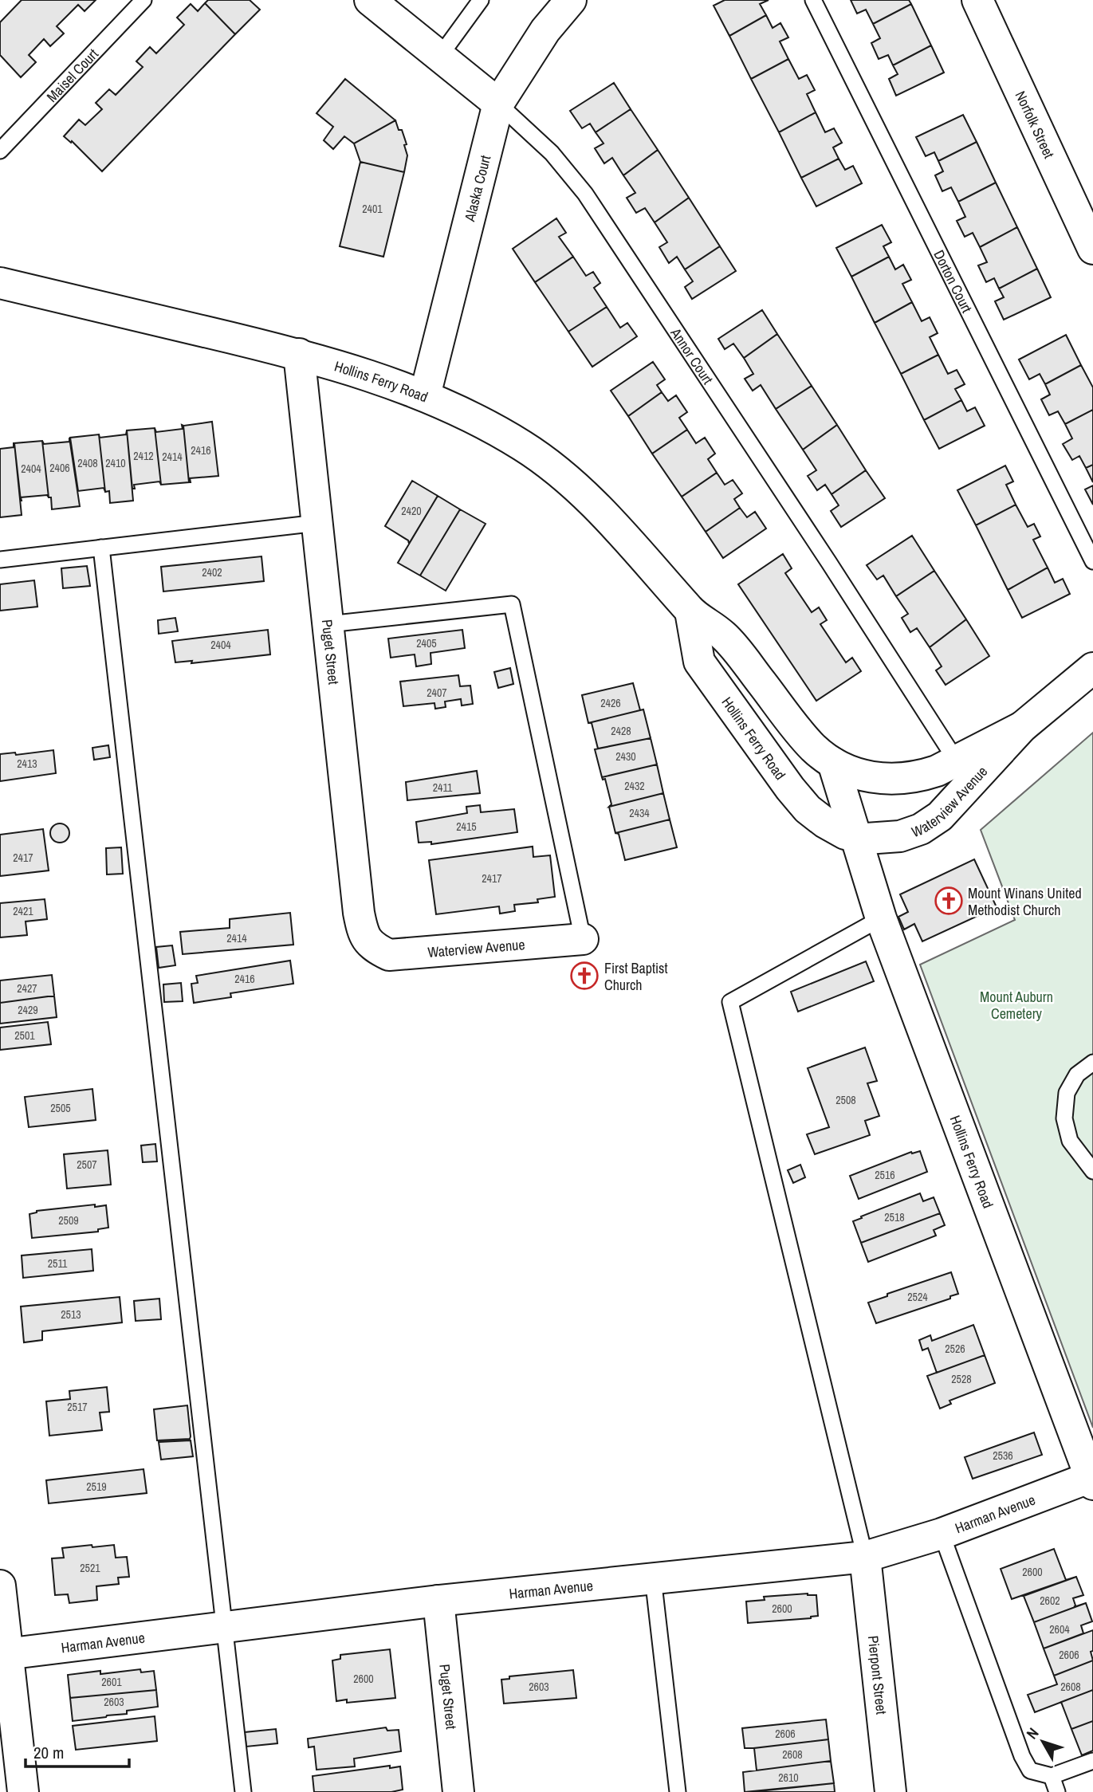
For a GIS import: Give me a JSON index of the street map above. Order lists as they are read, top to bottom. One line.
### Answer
{"streets":{"street":["Norfolk Street","Alaska Court","Annor Court","Hollins Ferry Road","Puget Street","Waterview Avenue","Harman Avenue","Pierpont Street"],"lane":["Maisel Court","Dorton Court"]},"crossings":[["Alaska Court","Annor Court"],["Alaska Court","Hollins Ferry Road"],["Annor Court","Waterview Avenue"],["Hollins Ferry Road","Puget Street"],["Hollins Ferry Road","Waterview Avenue"],["Hollins Ferry Road","Harman Avenue"],["Puget Street","Waterview Avenue"],["Puget Street","Harman Avenue"],["Harman Avenue","Pierpont Street"]],"parks":["Mount Auburn Cemetery"],"places":{"church":["Mount Winans United Methodist Church","First Baptist Church"]},"house_numbers":["2401","2416","2412","2414","2408","2410","2406","2404","2420","2402","2405","2404","2407","2426","2428","2430","2413","2432","2411","2434","2415","2417","2417","2421","2414","2416","2427","2429","2501","2508","2505","2507","2516","2518","2509","2511","2524","2513","2526","2528","2517","2536","2519","2521","2600","2602","2600","2604","2606","2600","2601","2603","2608","2603","2606","2608","2610"],"scale_bar":"20 m","north":"top left"}
